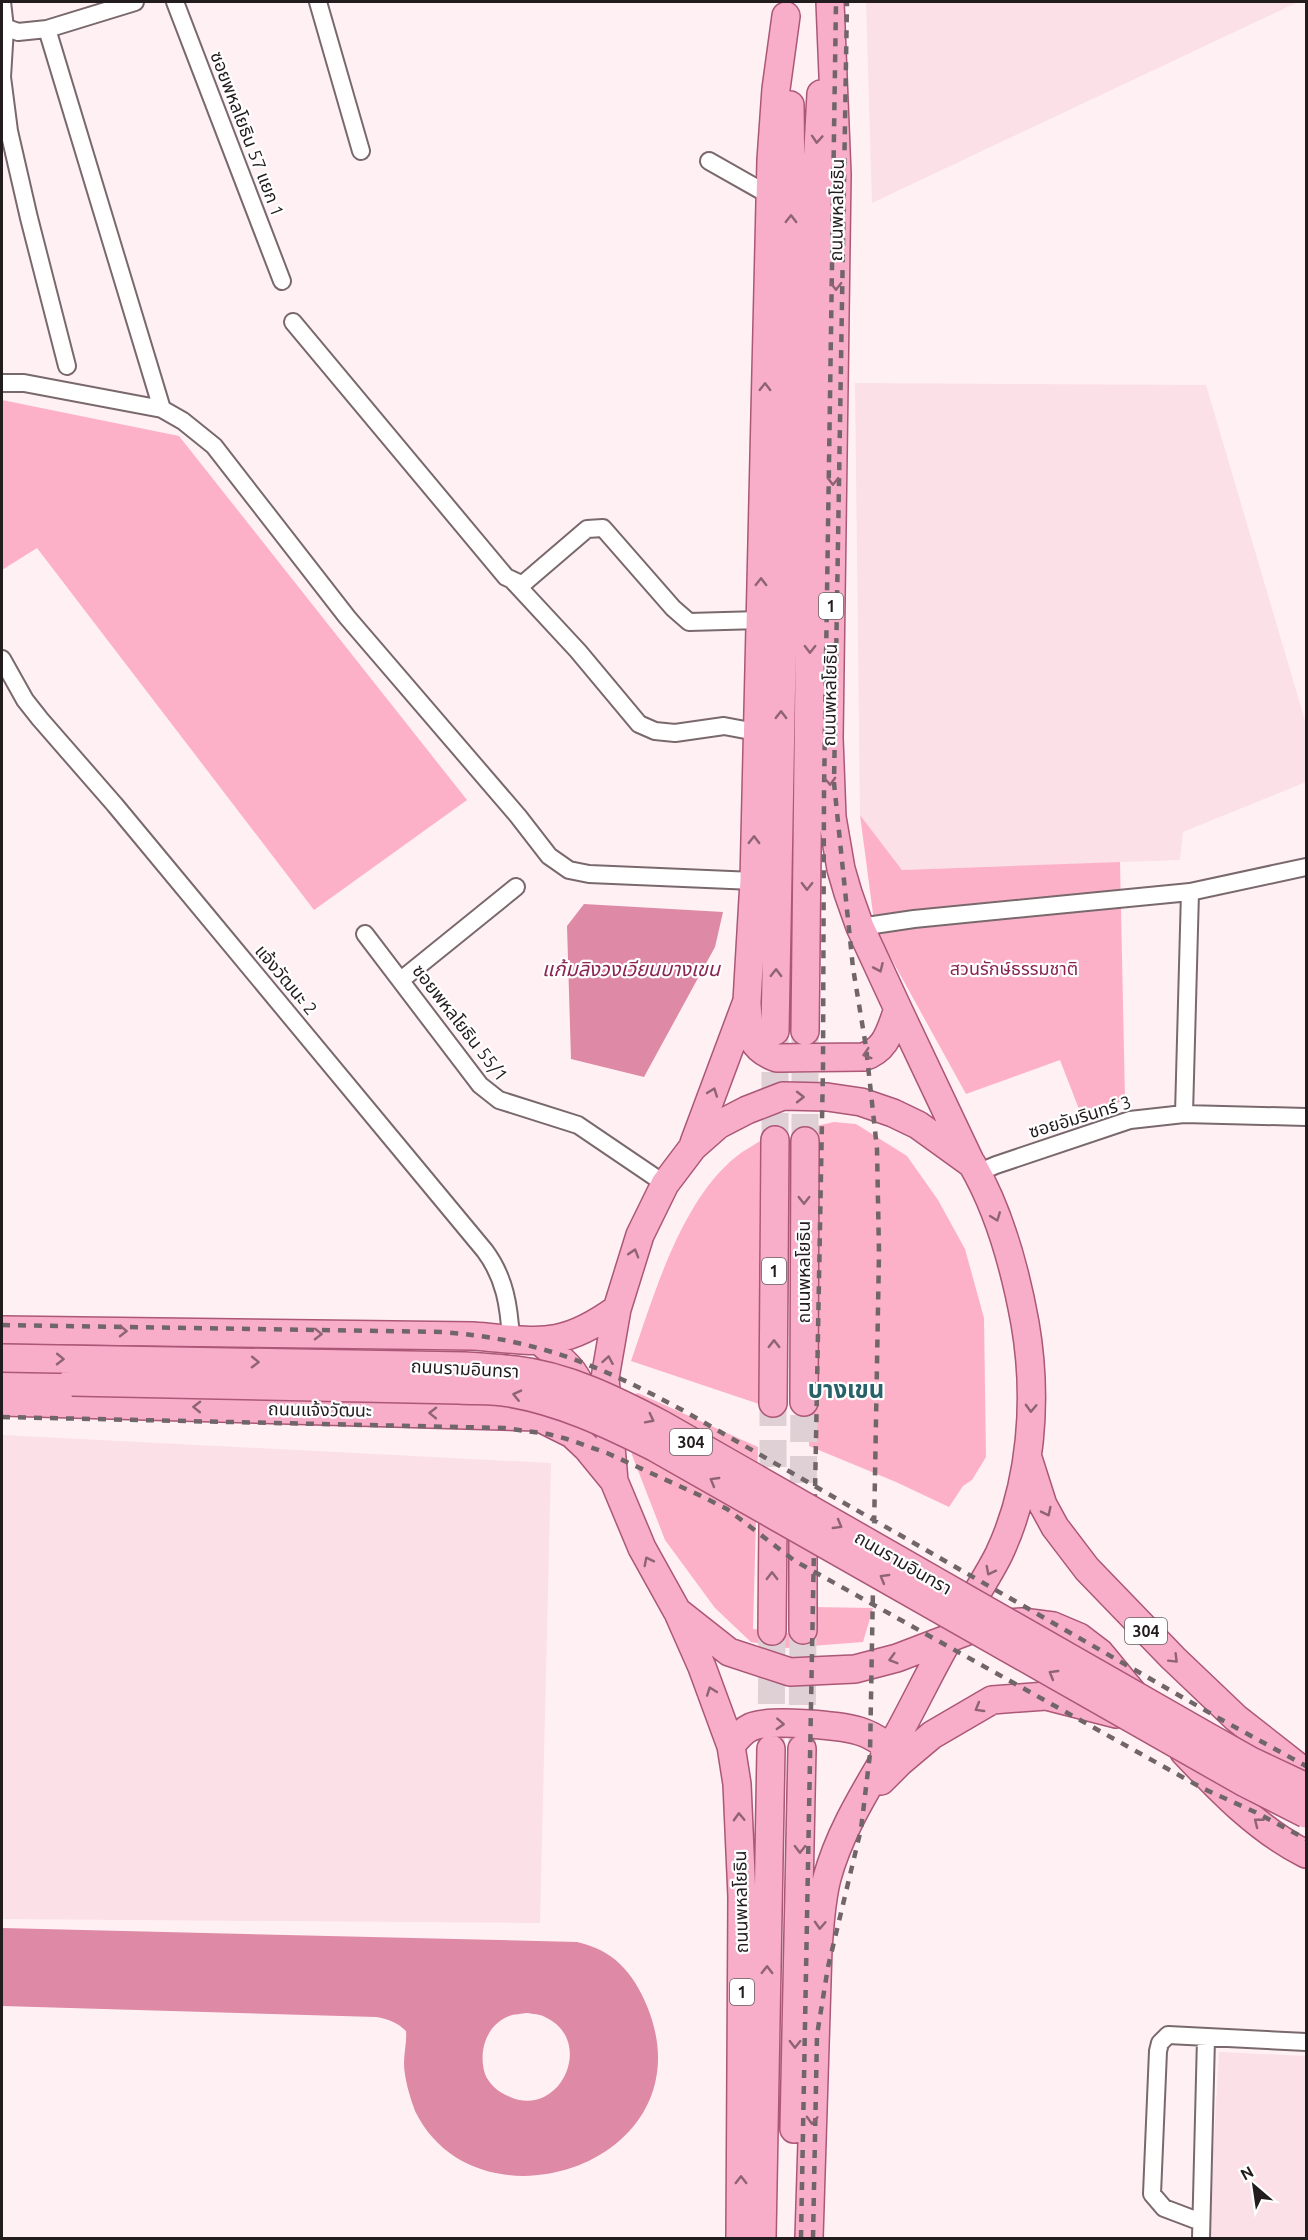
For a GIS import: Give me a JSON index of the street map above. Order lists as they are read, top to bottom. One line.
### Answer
{"streets":{"main road":["ถนนพหลโยธิน","1","ถนนรามอินทรา","ถนนแจ้งวัฒนะ","304"],"street":["ซอยพหลโยธิน 57 แยก 1","แจ้งวัฒนะ 2","ซอยพหลโยธิน 55/1","ซอยอัมรินทร์ 3"]},"crossings":[["ถนนพหลโยธิน","ซอยอัมรินทร์ 3"],["ถนนพหลโยธิน","ถนนแจ้งวัฒนะ"],["ถนนพหลโยธิน","304"]],"districts":["บางเขน"],"water":["แก้มลิงวงเวียนบางเขน"],"parks":["สวนรักษ์ธรรมชาติ"],"north":"top left"}
